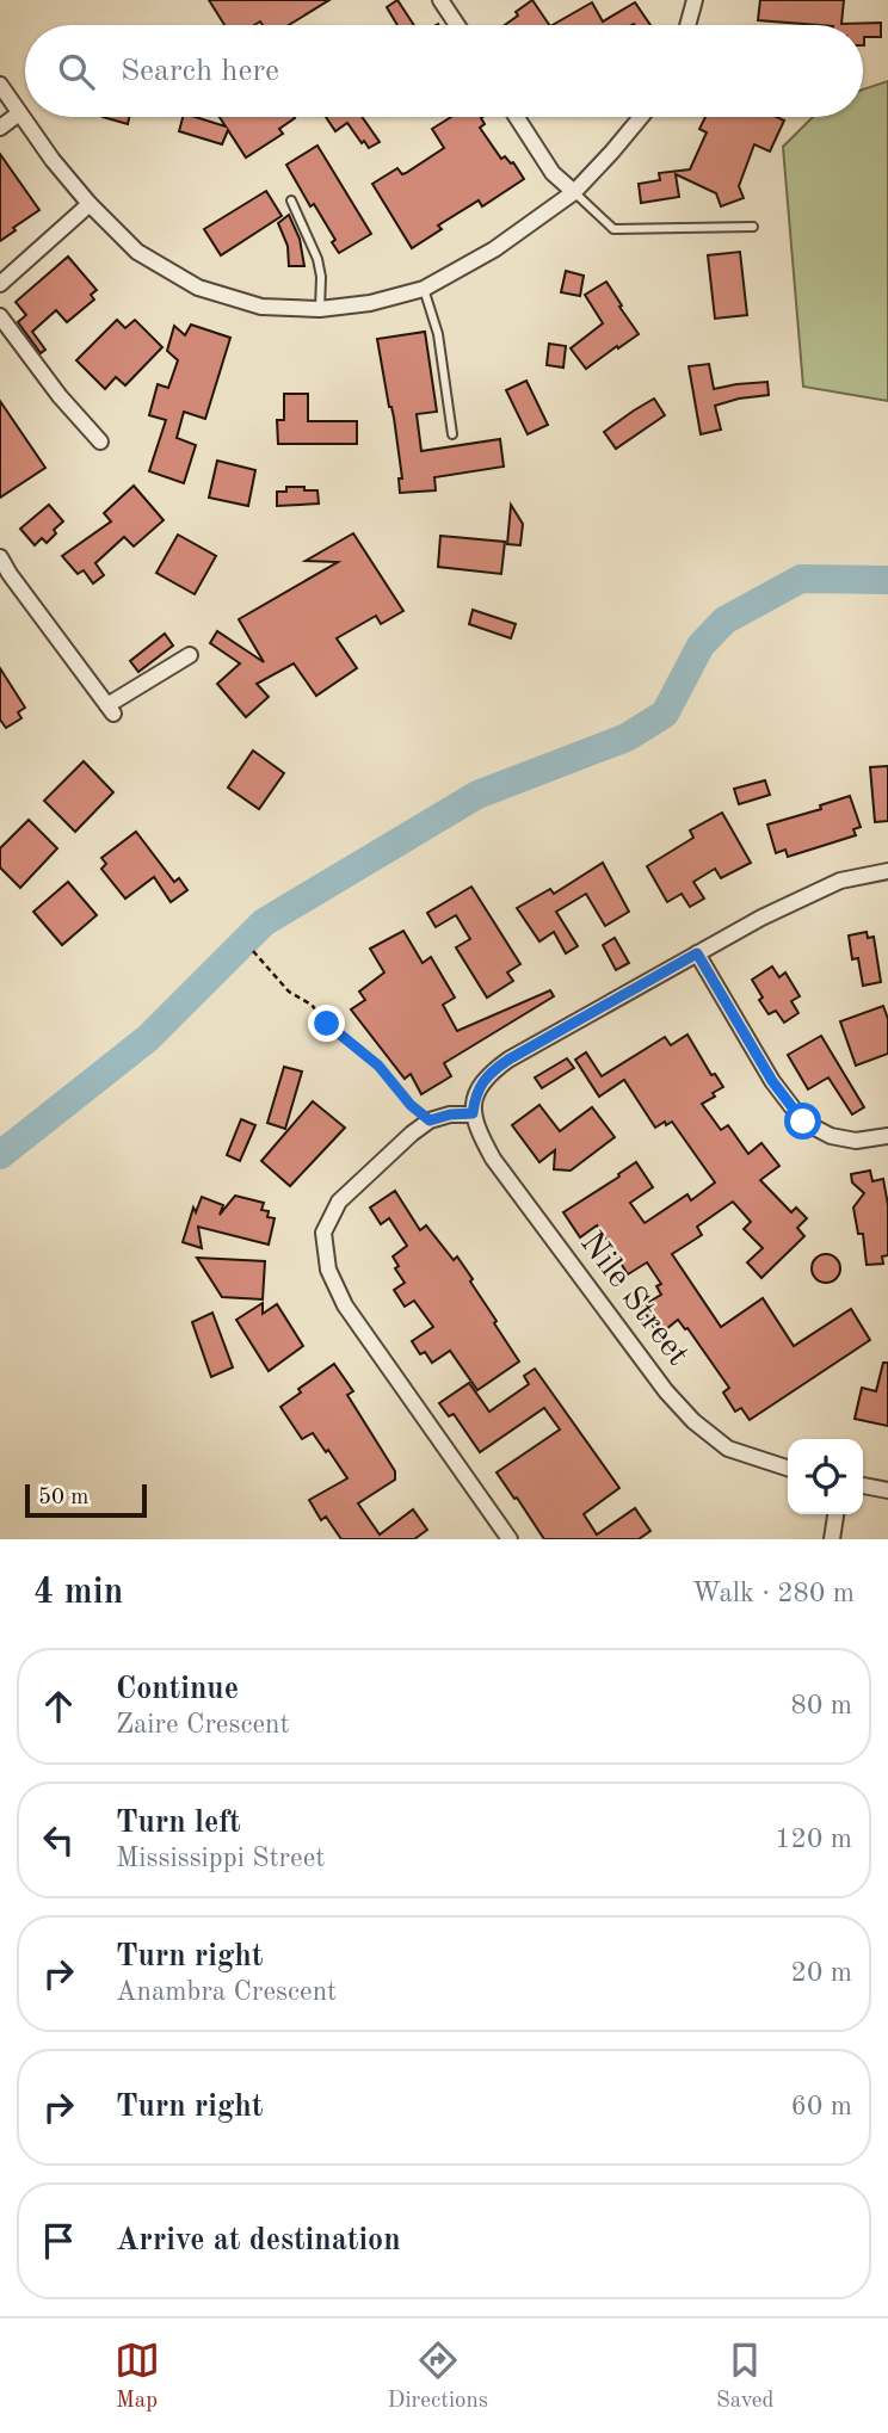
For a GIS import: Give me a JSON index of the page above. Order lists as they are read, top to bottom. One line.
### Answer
{"streets":{"street":["Nile Street"]},"scale_bar":"50 m","page":{"search":"Search here","scale":"50 m","heading":["4 min","Walk · 280 m"],"list":[["Continue","Zaire Crescent","80 m"],["Turn left","Mississippi Street","120 m"],["Turn right","Anambra Crescent","20 m"],["Turn right","60 m"],"Arrive at destination"],"nav":["Map","Directions","Saved"]}}
